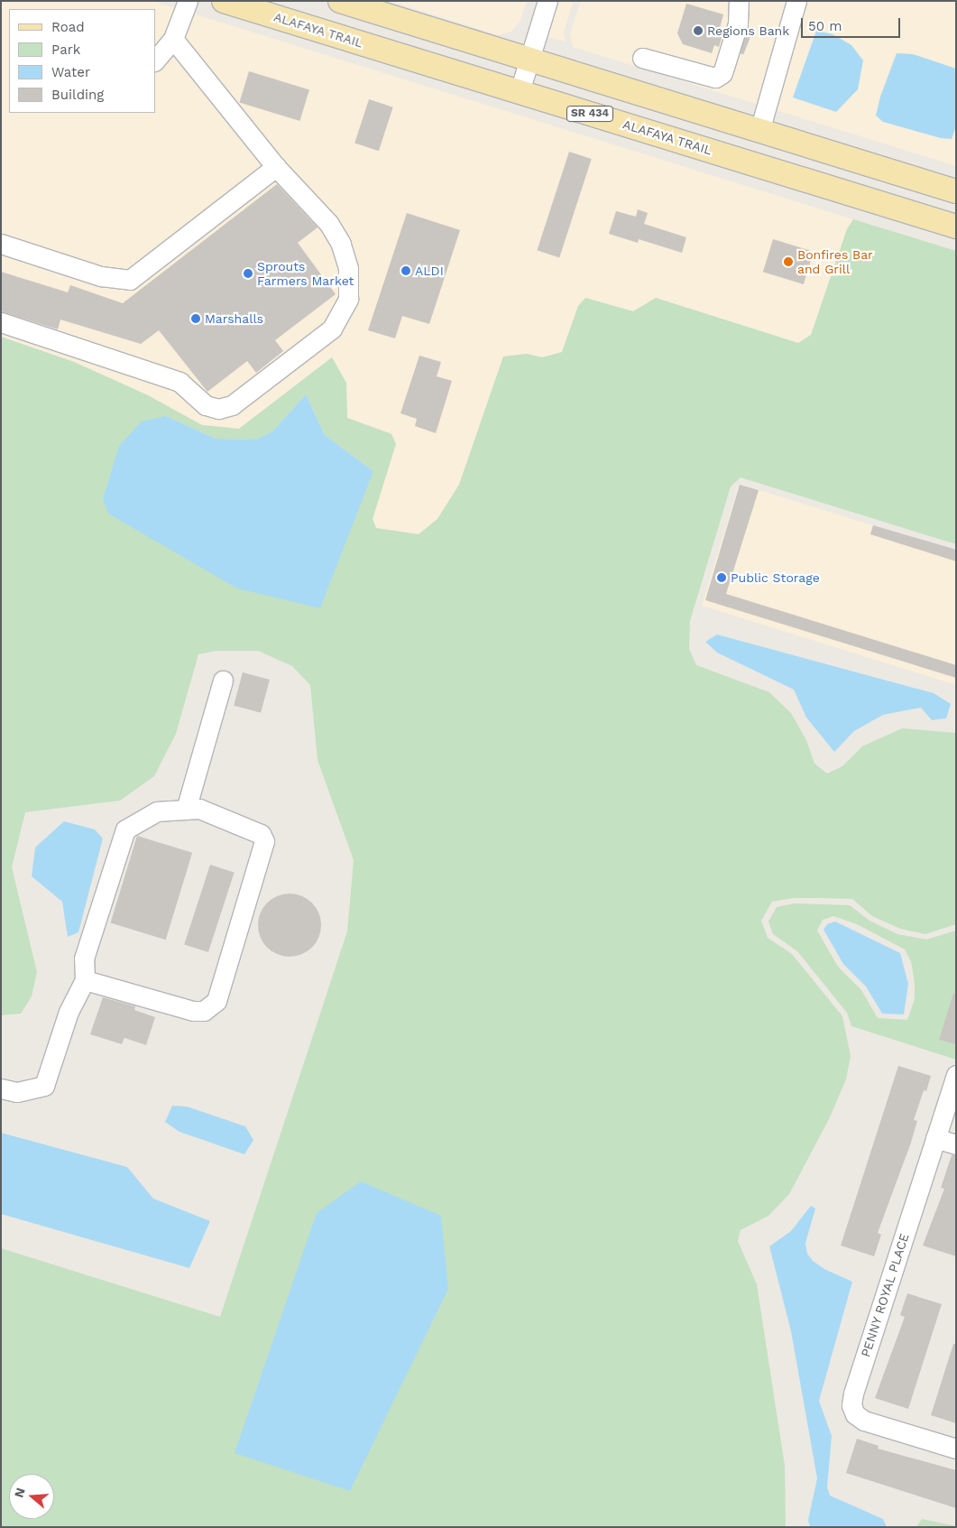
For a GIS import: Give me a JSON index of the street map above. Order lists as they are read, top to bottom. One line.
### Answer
{"streets":{"main road":["ALAFAYA TRAIL","SR 434"],"street":["PENNY ROYAL PLACE"]},"places":["Regions Bank","Bonfires Bar and Grill","ALDI","Sprouts Farmers Market","Marshalls","Public Storage"],"legend":["Road","Park","Water","Building"],"scale_bar":"50 m","north":"left"}
